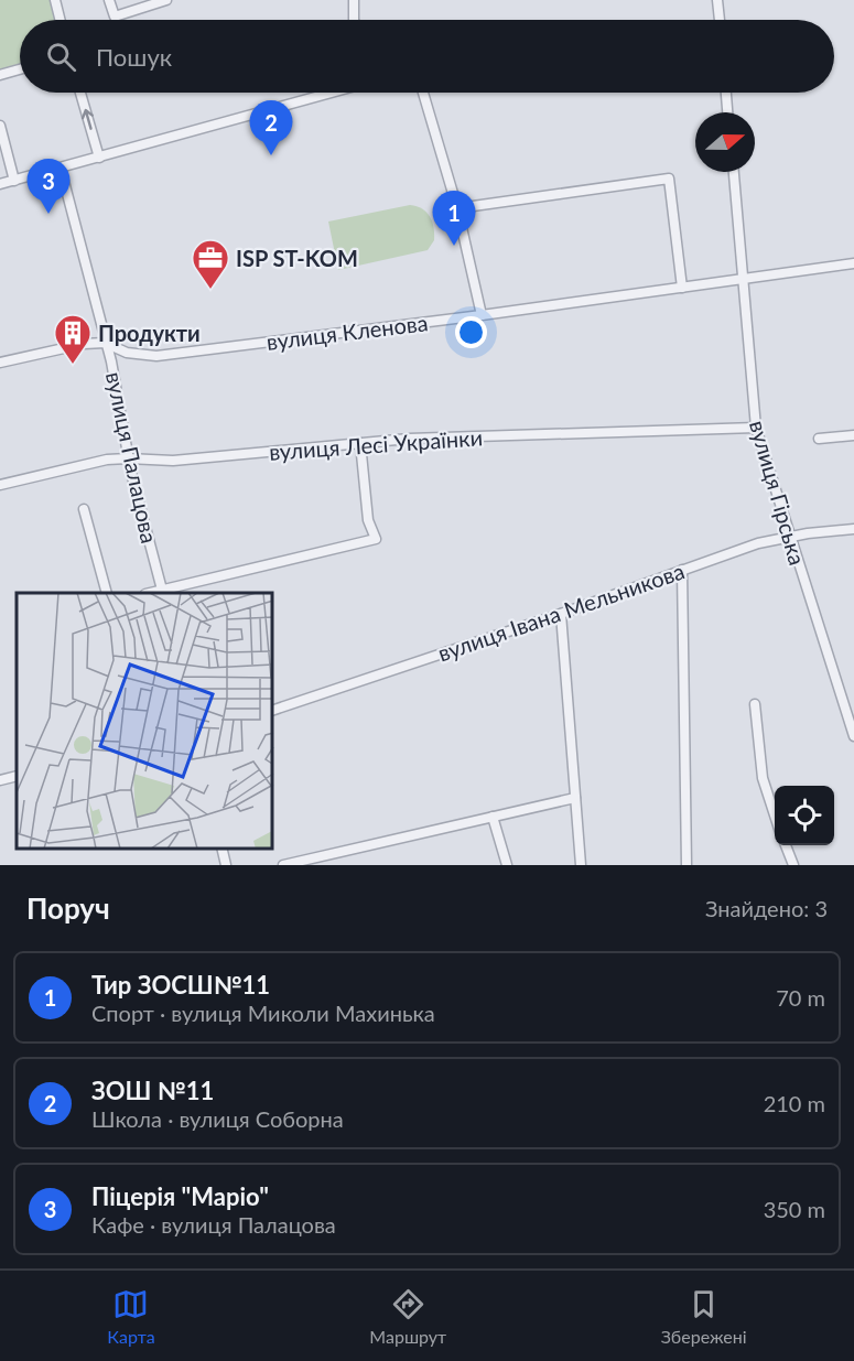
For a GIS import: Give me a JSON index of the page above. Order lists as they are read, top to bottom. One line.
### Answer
{"streets":{"street":["вулиця Кленова","вулиця Лесі Українки","вулиця Палацова","вулиця Гірська","вулиця Івана Мельникова"]},"crossings":[["вулиця Кленова","вулиця Палацова"],["вулиця Кленова","вулиця Гірська"],["вулиця Лесі Українки","вулиця Палацова"],["вулиця Лесі Українки","вулиця Гірська"],["вулиця Гірська","вулиця Івана Мельникова"]],"places":{"office":["ISP ST-KOM"],"building":["Продукти"]},"north":"right","page":{"search":"Пошук","pins":["2","3","1"],"heading":["Поруч","Знайдено: 3"],"list":[{"mark":"1","name":"Тир ЗОСШ№11","note":"Спорт · вулиця Миколи Махинька","value":"70 m"},{"mark":"2","name":"ЗОШ №11","note":"Школа · вулиця Соборна","value":"210 m"},{"mark":"3","name":"Піцерія \"Маріо\"","note":"Кафе · вулиця Палацова","value":"350 m"}],"nav":["Карта","Маршрут","Збережені"]}}
